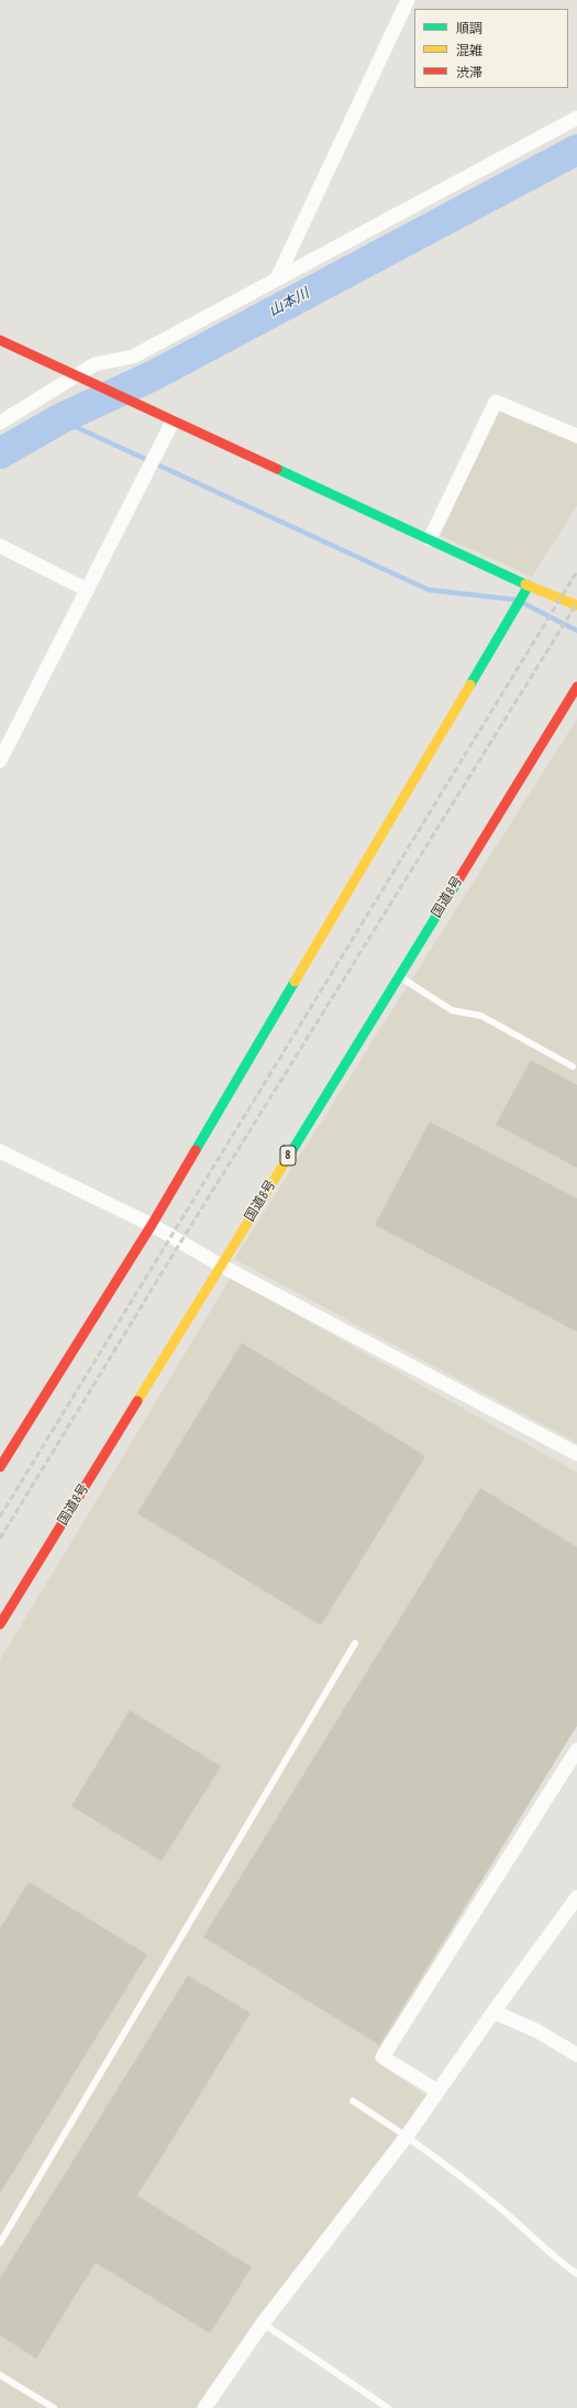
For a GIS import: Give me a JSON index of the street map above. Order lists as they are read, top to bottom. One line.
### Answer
{"streets":{"main road":["国道8号","8"]},"water":["山本川"],"legend":["順調","混雑","渋滞"]}
